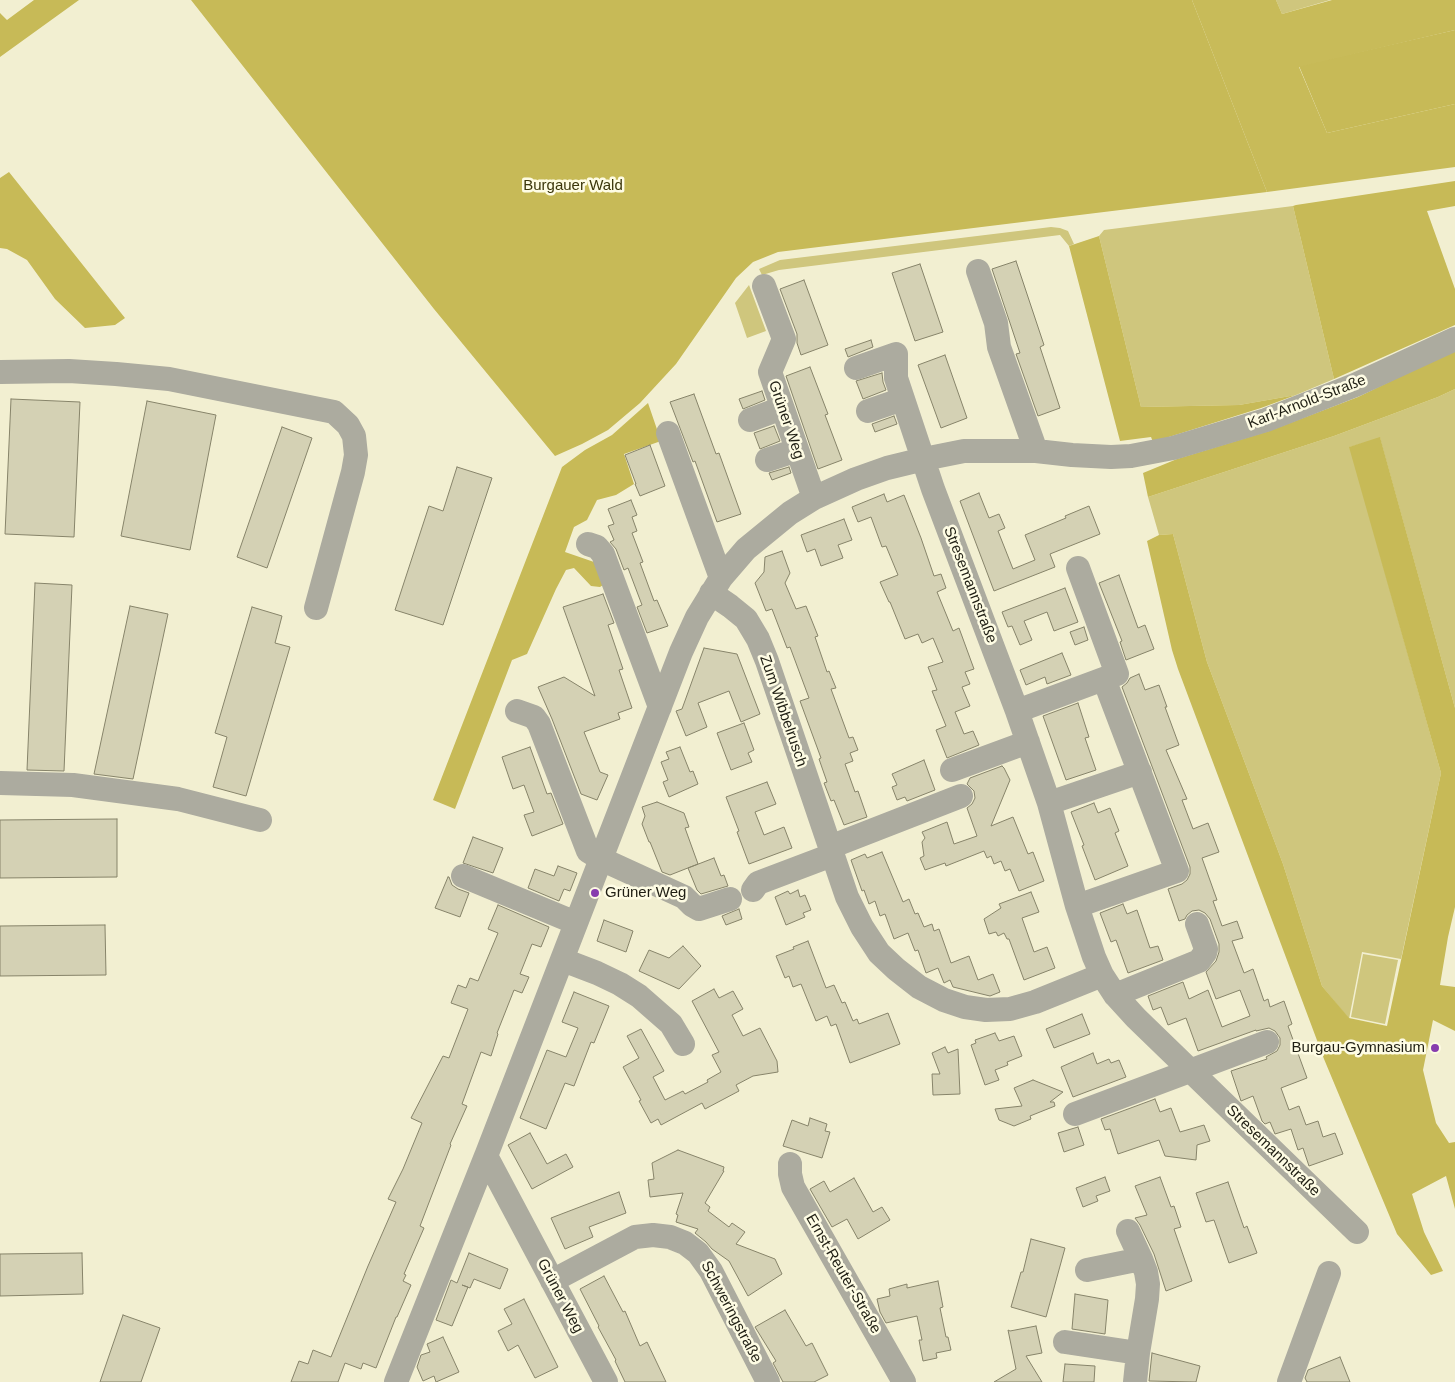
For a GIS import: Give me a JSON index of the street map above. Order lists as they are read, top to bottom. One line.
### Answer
{"streets":{"street":["Karl-Arnold-Straße","Grüner Weg","Stresemannstraße","Zum Wibbelrusch","Ernst-Reuter-Straße","Schweringstraße"]},"crossings":[["Grüner Weg","Schweringstraße"],["Stresemannstraße","Zum Wibbelrusch"]],"parks":["Burgauer Wald"],"places":["Grüner Weg","Burgau-Gymnasium"]}
